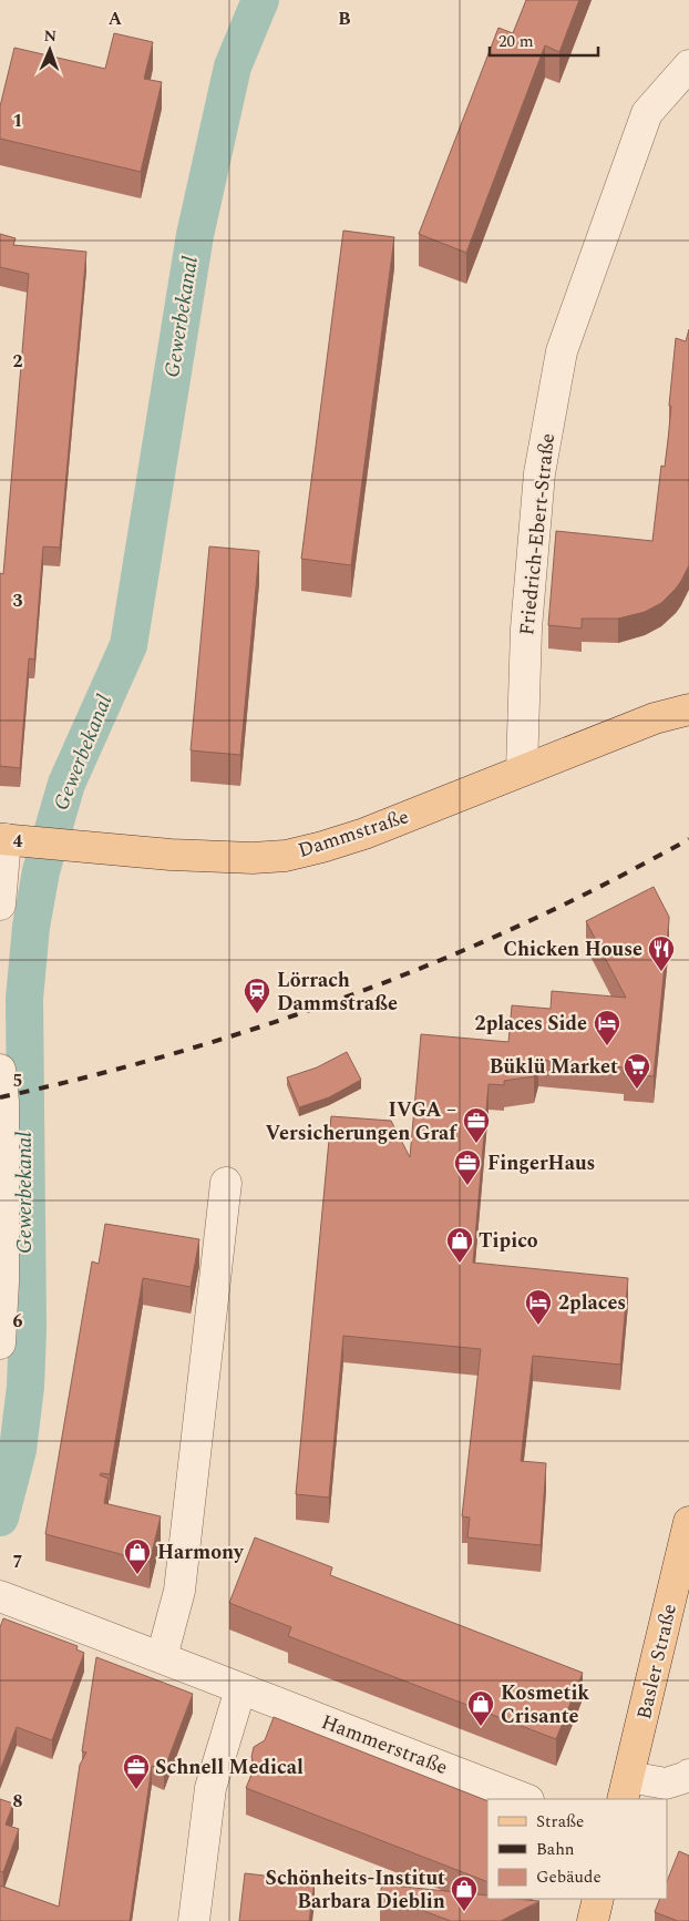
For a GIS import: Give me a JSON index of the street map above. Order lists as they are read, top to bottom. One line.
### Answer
{"streets":{"main road":["Dammstraße","Basler Straße"],"street":["Friedrich-Ebert-Straße","Hammerstraße"]},"crossings":[["Friedrich-Ebert-Straße","Dammstraße"]],"water":["Gewerbekanal"],"places":{"restaurant":["Chicken House"],"station":["Lörrach Dammstraße"],"hotel":["2places Side","2places"],"supermarket":["Büklü Market"],"office":["IVGA – Versicherungen Graf","FingerHaus","Schnell Medical"],"shop":["Tipico","Harmony","Kosmetik Crisante","Schönheits-Institut Barbara Dieblin"]},"legend":["Straße","Bahn","Gebäude"],"scale_bar":"20 m","north":"top","grid":{"columns":["A","B"],"rows":["1","2","3","4","5","6","7","8"]}}
